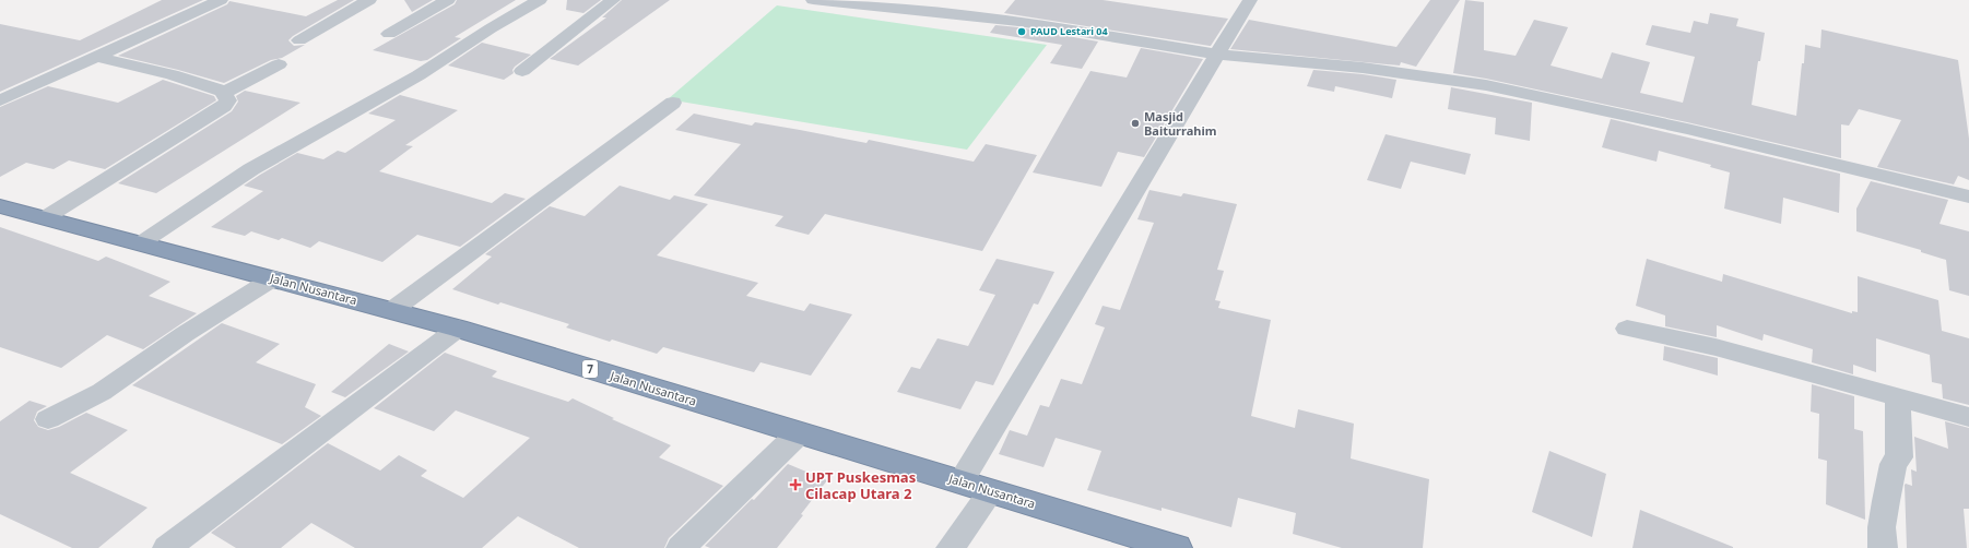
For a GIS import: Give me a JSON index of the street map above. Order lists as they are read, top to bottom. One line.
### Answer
{"streets":{"highway":["Jalan Nusantara","7"]},"places":{"other":["PAUD Lestari 04","Masjid Baiturrahim"],"health":["UPT Puskesmas Cilacap Utara 2"]}}
